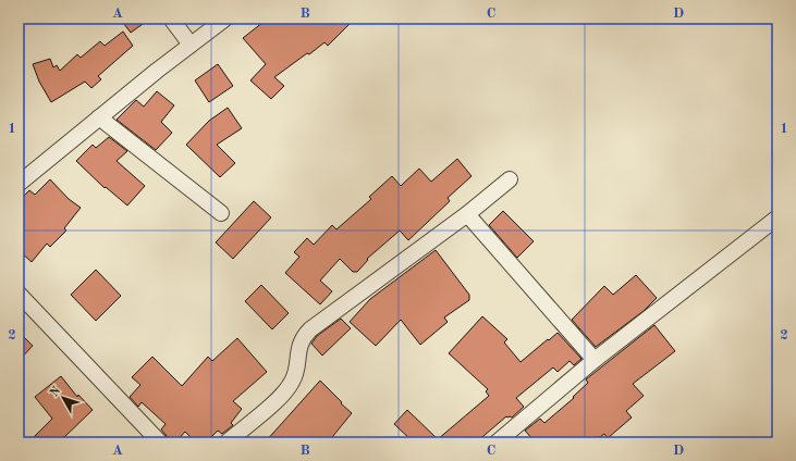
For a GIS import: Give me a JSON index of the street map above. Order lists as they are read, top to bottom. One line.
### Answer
{"north":"top left","grid":{"columns":["A","B","C","D"],"rows":["1","2"]}}
